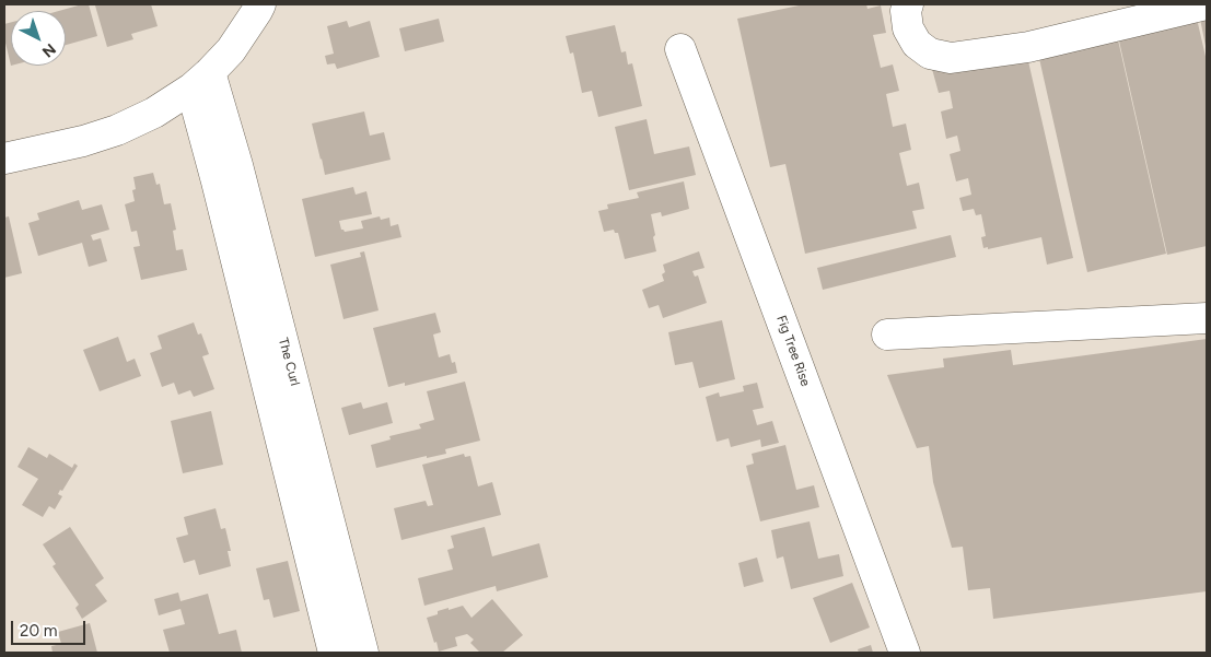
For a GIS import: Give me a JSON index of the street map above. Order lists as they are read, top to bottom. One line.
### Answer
{"streets":{"street":["Fig Tree Rise","The Curl"]},"scale_bar":"20 m","north":"bottom right"}
